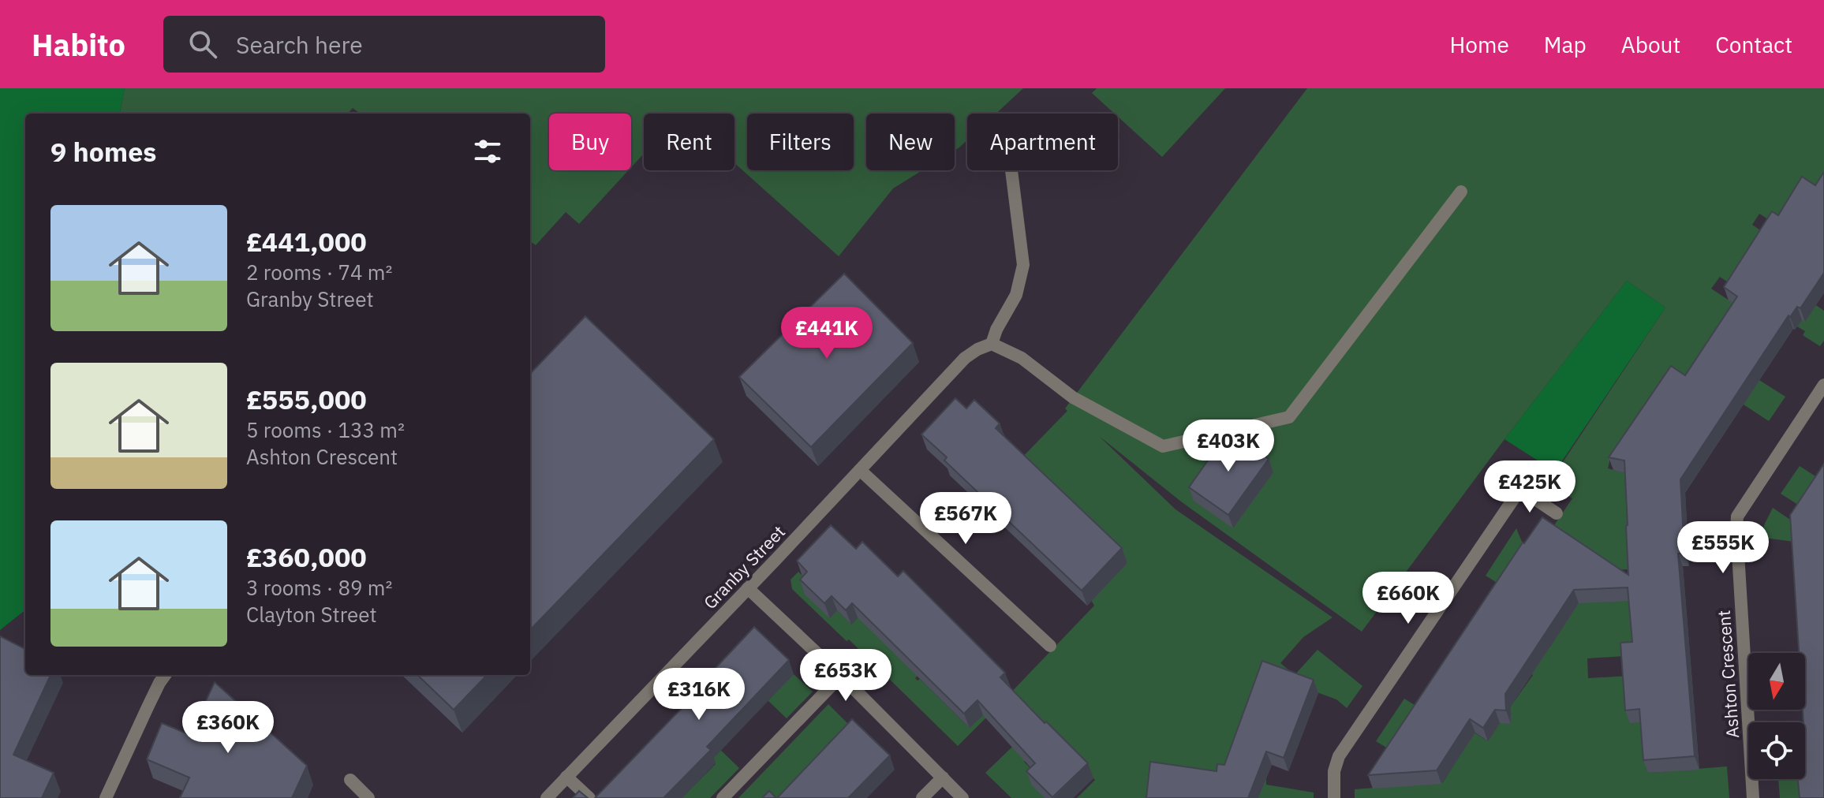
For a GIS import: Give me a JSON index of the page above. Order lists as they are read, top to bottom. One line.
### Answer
{"streets":{"street":["Granby Street","Ashton Crescent"]},"north":"bottom","page":{"header":"Habito","search":"Search here","nav":["Home","Map","About","Contact"],"chip":["Buy","Rent","Filters","New","Apartment"],"heading":"9 homes","list":[{"name":"£441,000","note":"2 rooms · 74 m² · Granby Street"},{"name":"£555,000","note":"5 rooms · 133 m² · Ashton Crescent"},{"name":"£360,000","note":"3 rooms · 89 m² · Clayton Street"}],"price":["£441K","£403K","£425K","£567K","£555K","£660K","£653K","£316K","£360K"]}}
